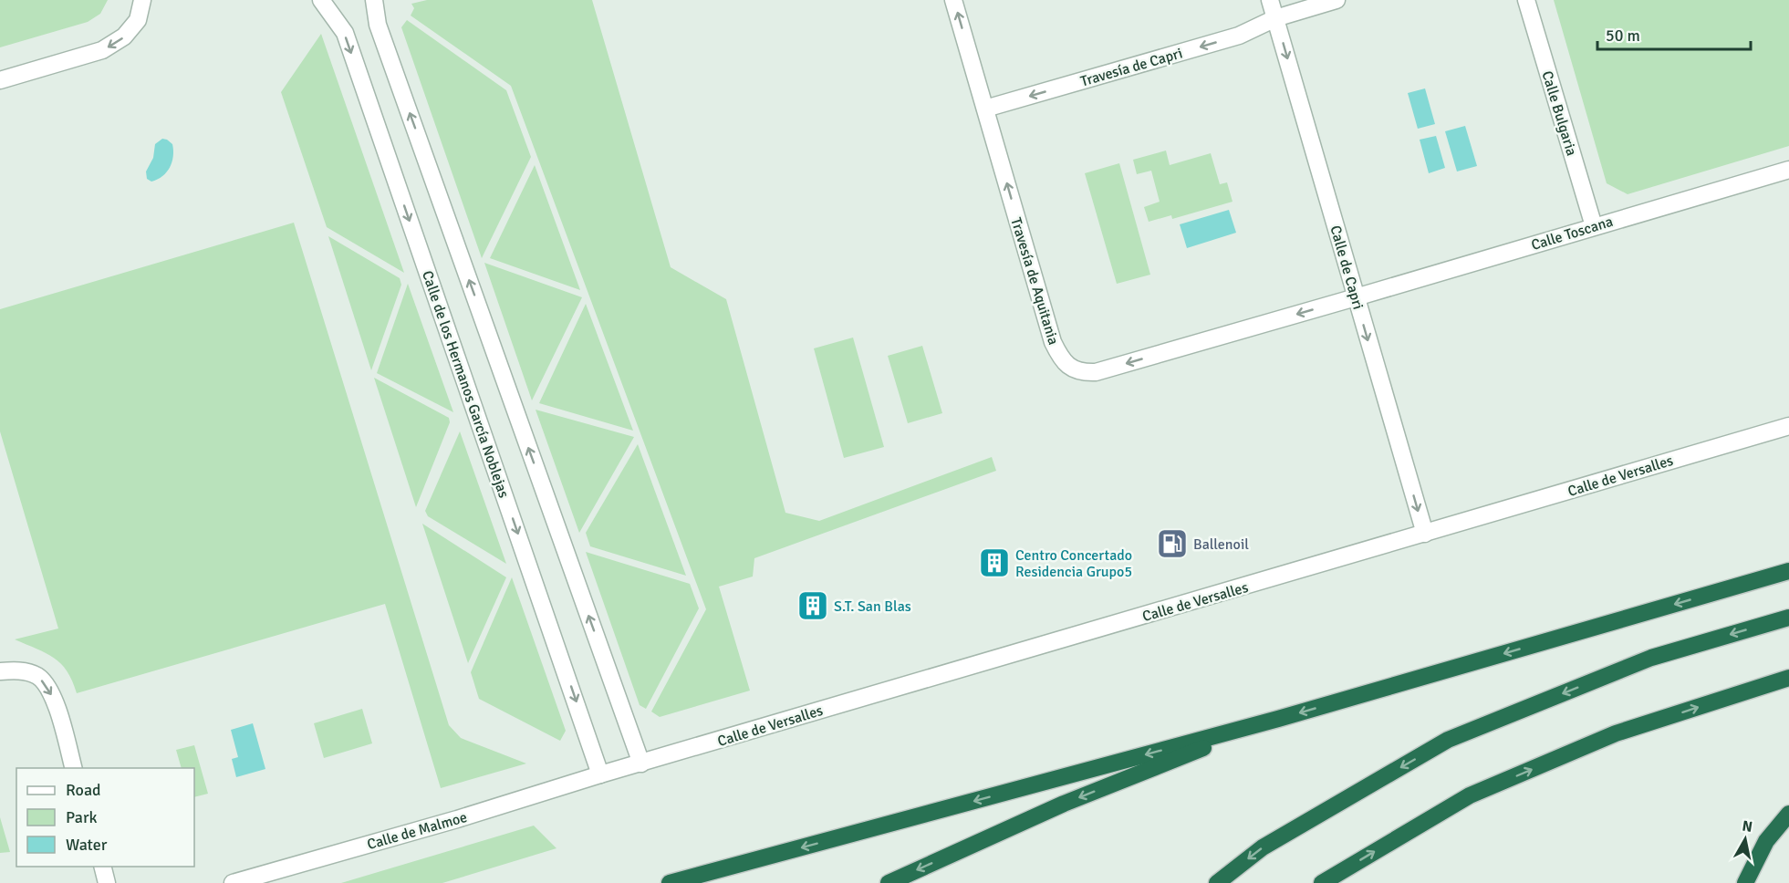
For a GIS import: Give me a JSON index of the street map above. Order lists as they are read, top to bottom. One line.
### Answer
{"streets":{"street":["Travesía de Capri","Calle Bulgaria","Calle Toscana","Calle de Capri","Travesía de Aquitania","Calle de los Hermanos García Noblejas","Calle de Versalles","Calle de Malmoe"]},"crossings":[["Travesía de Capri","Calle de Capri"],["Travesía de Capri","Travesía de Aquitania"],["Calle Bulgaria","Calle Toscana"],["Calle Toscana","Calle de Capri"],["Calle Toscana","Travesía de Aquitania"],["Calle de Capri","Travesía de Aquitania"],["Calle de Capri","Calle de Versalles"],["Calle de los Hermanos García Noblejas","Calle de Versalles"],["Calle de los Hermanos García Noblejas","Calle de Malmoe"],["Calle de Versalles","Calle de Malmoe"]],"one_way":["Travesía de Capri","Calle de Capri"],"places":{"fuel station":["Ballenoil"],"building":["Centro Concertado Residencia Grupo5","S.T. San Blas"]},"legend":["Road","Park","Water"],"scale_bar":"50 m","north":"top"}
